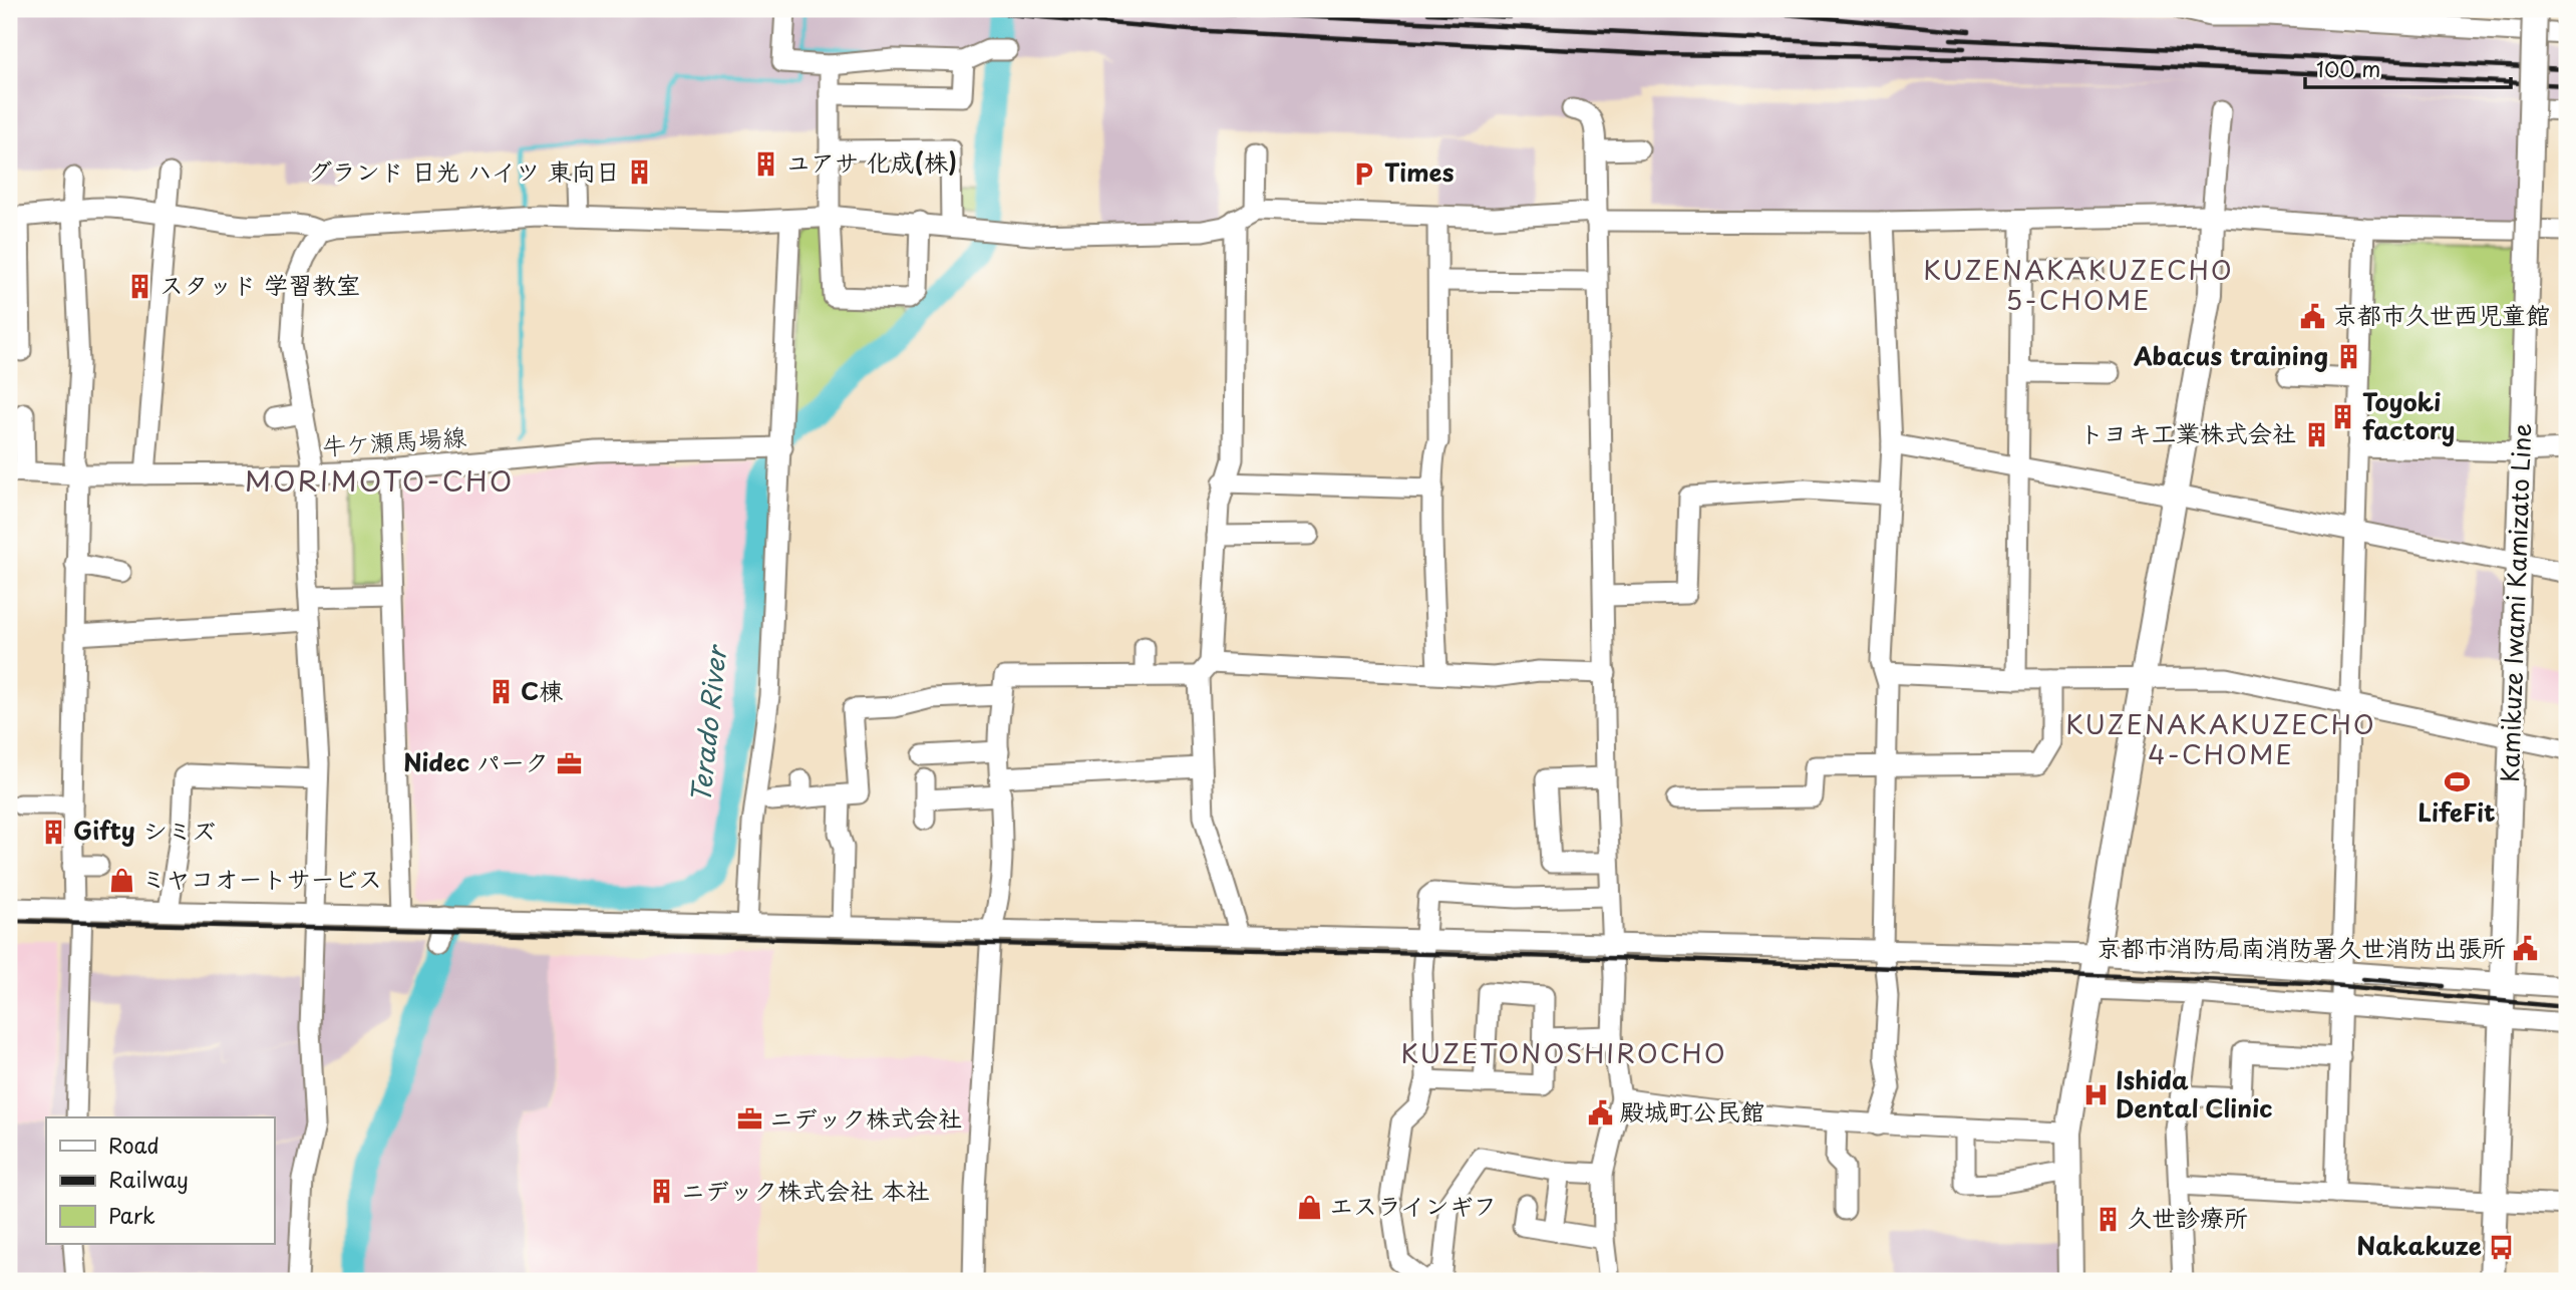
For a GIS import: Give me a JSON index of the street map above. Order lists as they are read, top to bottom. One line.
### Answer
{"streets":{"main road":["Kamikuze Iwami Kamizato Line"],"street":["牛ケ瀬馬場線"]},"districts":["KUZENAKAKUZECHO 5-CHOME","MORIMOTO-CHO","KUZENAKAKUZECHO 4-CHOME","KUZETONOSHIROCHO"],"water":["Terado River"],"places":{"building":["ユアサ 化成(株)","グランド 日光 ハイツ 東向日","スタッド 学習教室","Abacus training","Toyoki factory","トヨキ工業株式会社","C棟","Gifty シミズ","ニデック株式会社 本社","久世診療所"],"parking":["Times"],"public building":["京都市久世西児童館","京都市消防局南消防署久世消防出張所","殿城町公民館"],"office":["Nidec パーク","ニデック株式会社"],"sports":["LifeFit"],"shop":["ミヤコオートサービス","エスラインギフ"],"hospital":["Ishida Dental Clinic"],"bus stop":["Nakakuze"]},"legend":["Road","Railway","Park"],"scale_bar":"100 m"}
